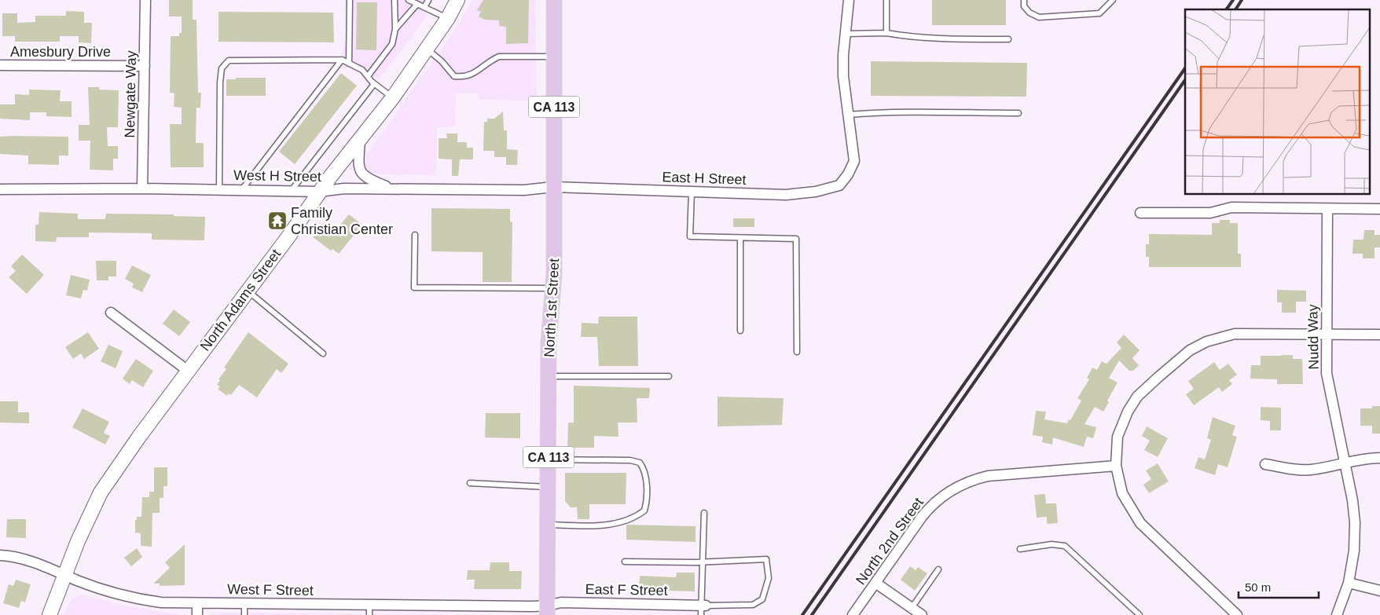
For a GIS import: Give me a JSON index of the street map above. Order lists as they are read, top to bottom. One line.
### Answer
{"streets":{"main road":["CA 113","North 1st Street"],"street":["Amesbury Drive","Newgate Way","West H Street","East H Street","North Adams Street","Nudd Way","North 2nd Street","West F Street","East F Street"]},"crossings":[["Amesbury Drive","Newgate Way"],["Newgate Way","West H Street"],["West H Street","East H Street"],["West H Street","North Adams Street"],["West H Street","North 1st Street"],["East H Street","North 1st Street"],["North Adams Street","West F Street"],["North 1st Street","West F Street"],["North 1st Street","East F Street"],["West F Street","East F Street"]],"places":{"temple":["Family Christian Center"]},"scale_bar":"50 m"}
